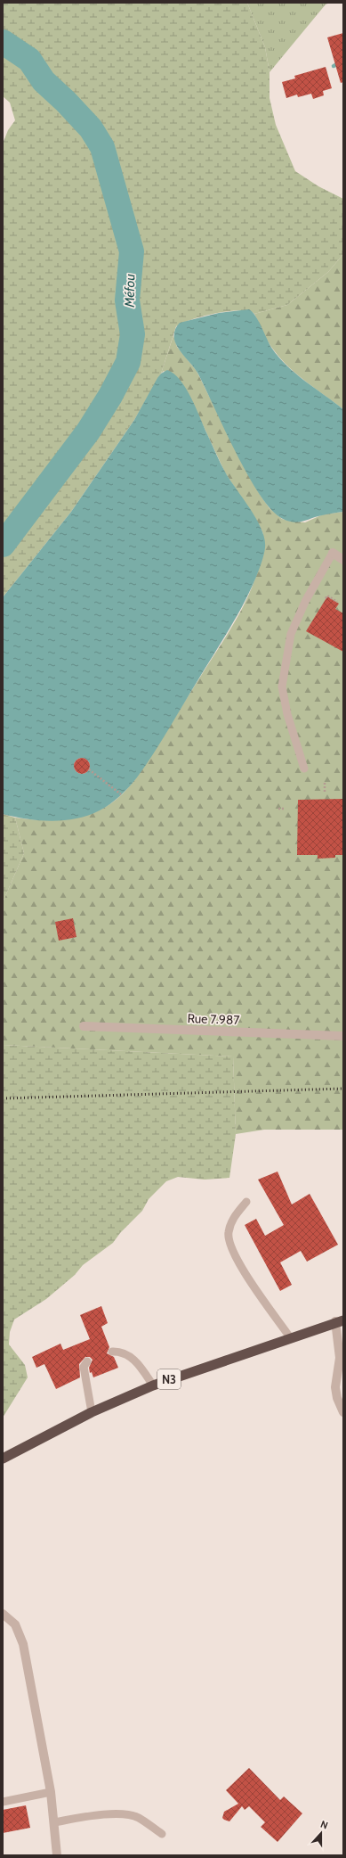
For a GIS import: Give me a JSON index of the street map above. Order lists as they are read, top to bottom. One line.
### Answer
{"streets":{"highway":["N3"],"street":["Rue 7.987"]},"water":["Méfou"],"north":"top"}
